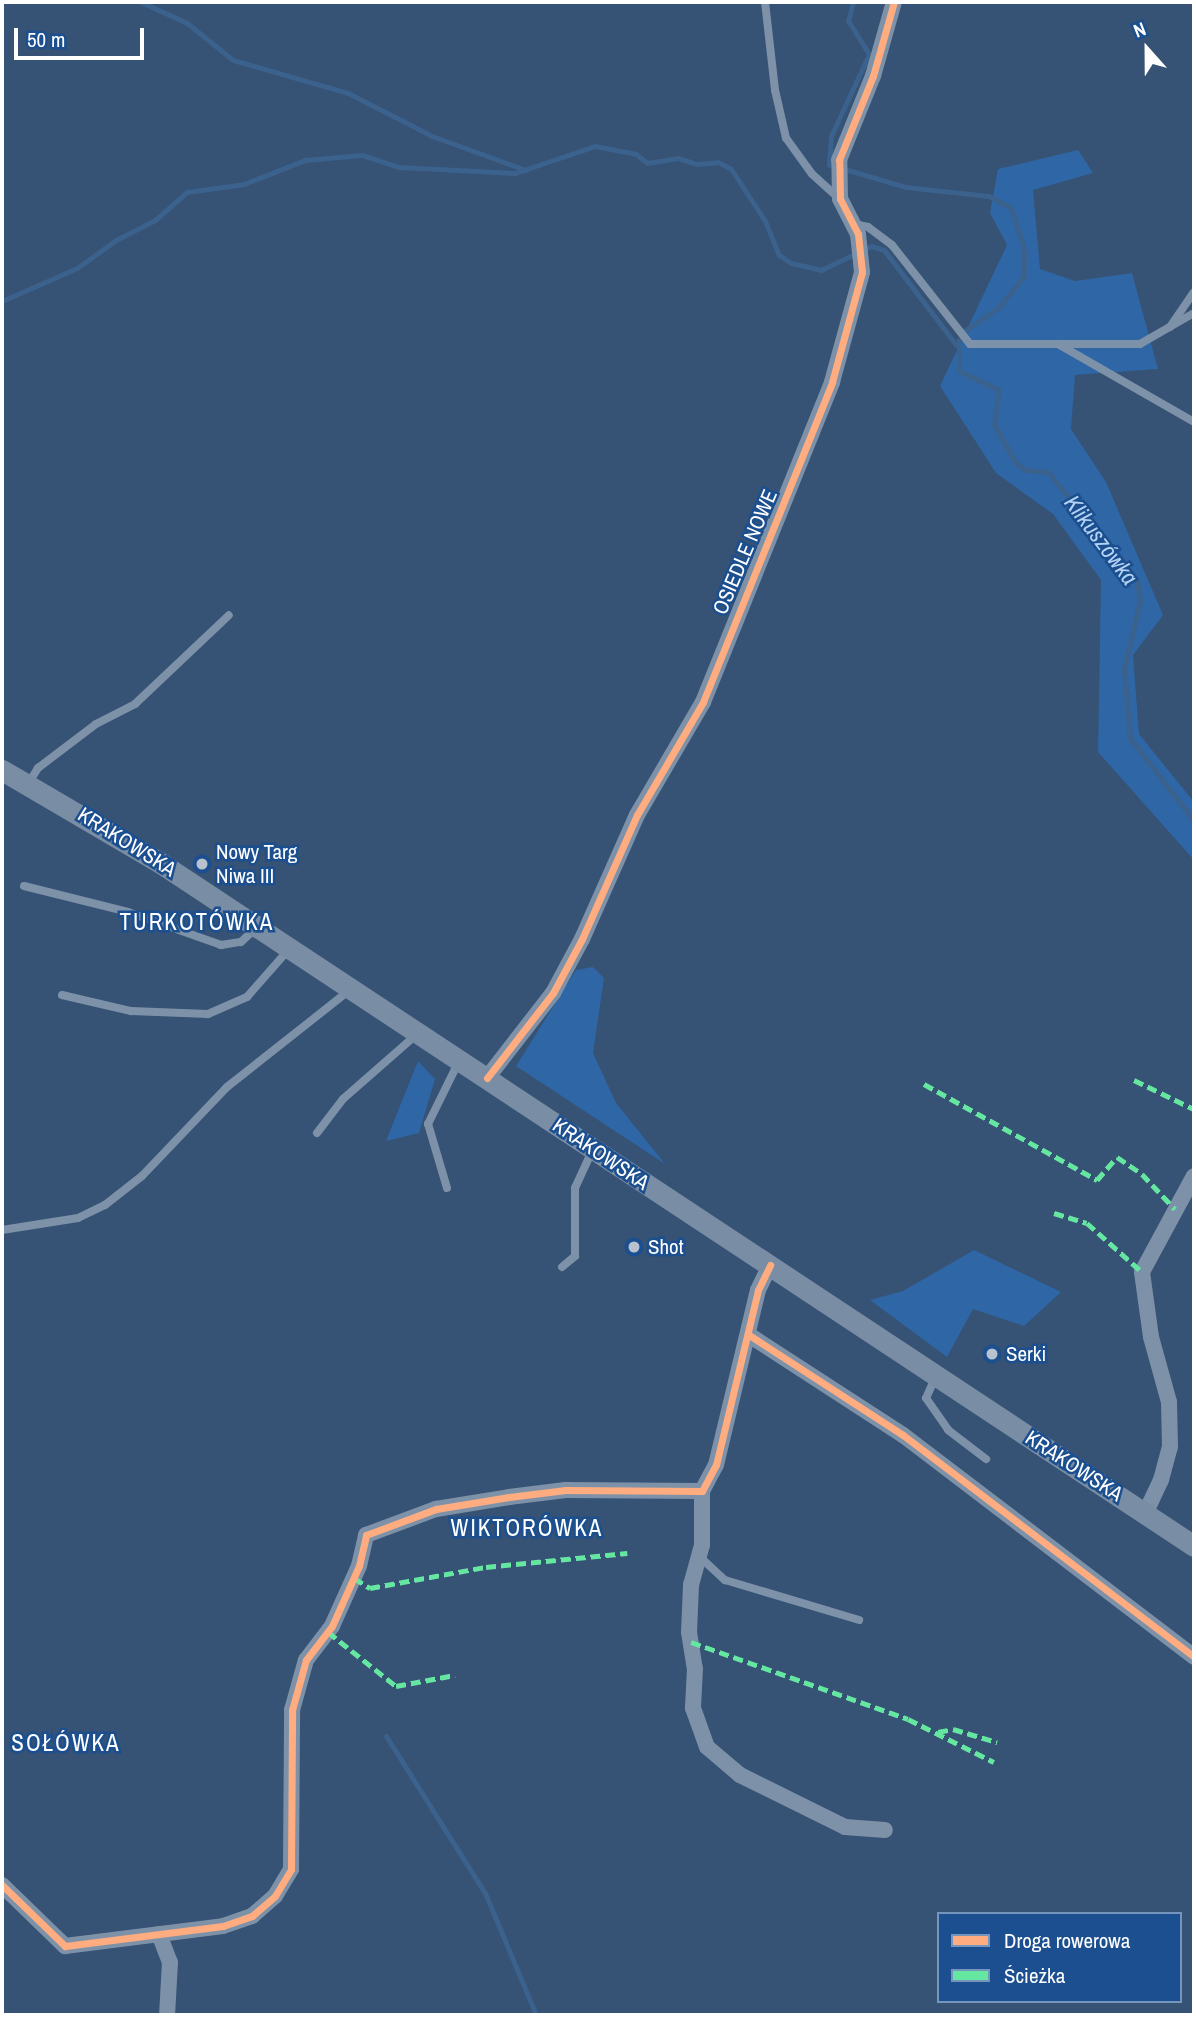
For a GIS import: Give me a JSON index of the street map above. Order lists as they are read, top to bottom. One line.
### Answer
{"streets":{"main road":["KRAKOWSKA"],"street":["OSIEDLE NOWE"]},"crossings":[["OSIEDLE NOWE","KRAKOWSKA"]],"districts":["TURKOTÓWKA","WIKTORÓWKA","SOŁÓWKA"],"water":["Klikuszówka"],"places":["Nowy Targ Niwa III","Shot","Serki"],"legend":["Droga rowerowa","Ścieżka"],"scale_bar":"50 m","north":"top"}
